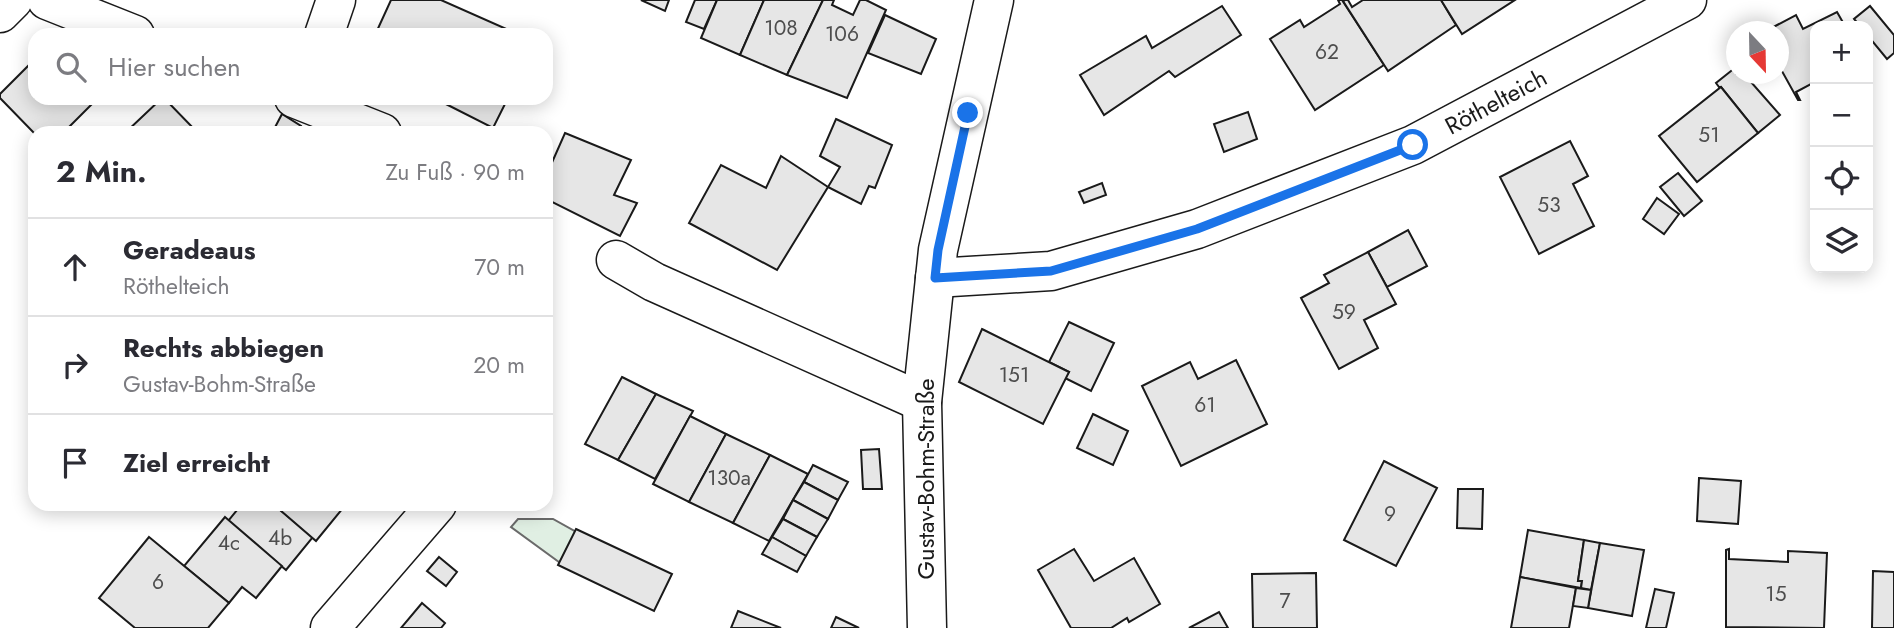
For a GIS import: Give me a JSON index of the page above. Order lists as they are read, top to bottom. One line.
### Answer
{"streets":{"street":["Röthelteich","Gustav-Bohm-Straße"]},"crossings":[["Röthelteich","Gustav-Bohm-Straße"]],"house_numbers":["108","106","62","51","53","59","151","61","130a","9","4b","4c","6","15","7"],"north":"bottom","page":{"map_buttons":["+","−"],"search":"Hier suchen","heading":["2 Min.","Zu Fuß · 90 m"],"list":[["Geradeaus","Röthelteich","70 m"],["Rechts abbiegen","Gustav-Bohm-Straße","20 m"],"Ziel erreicht"]}}
